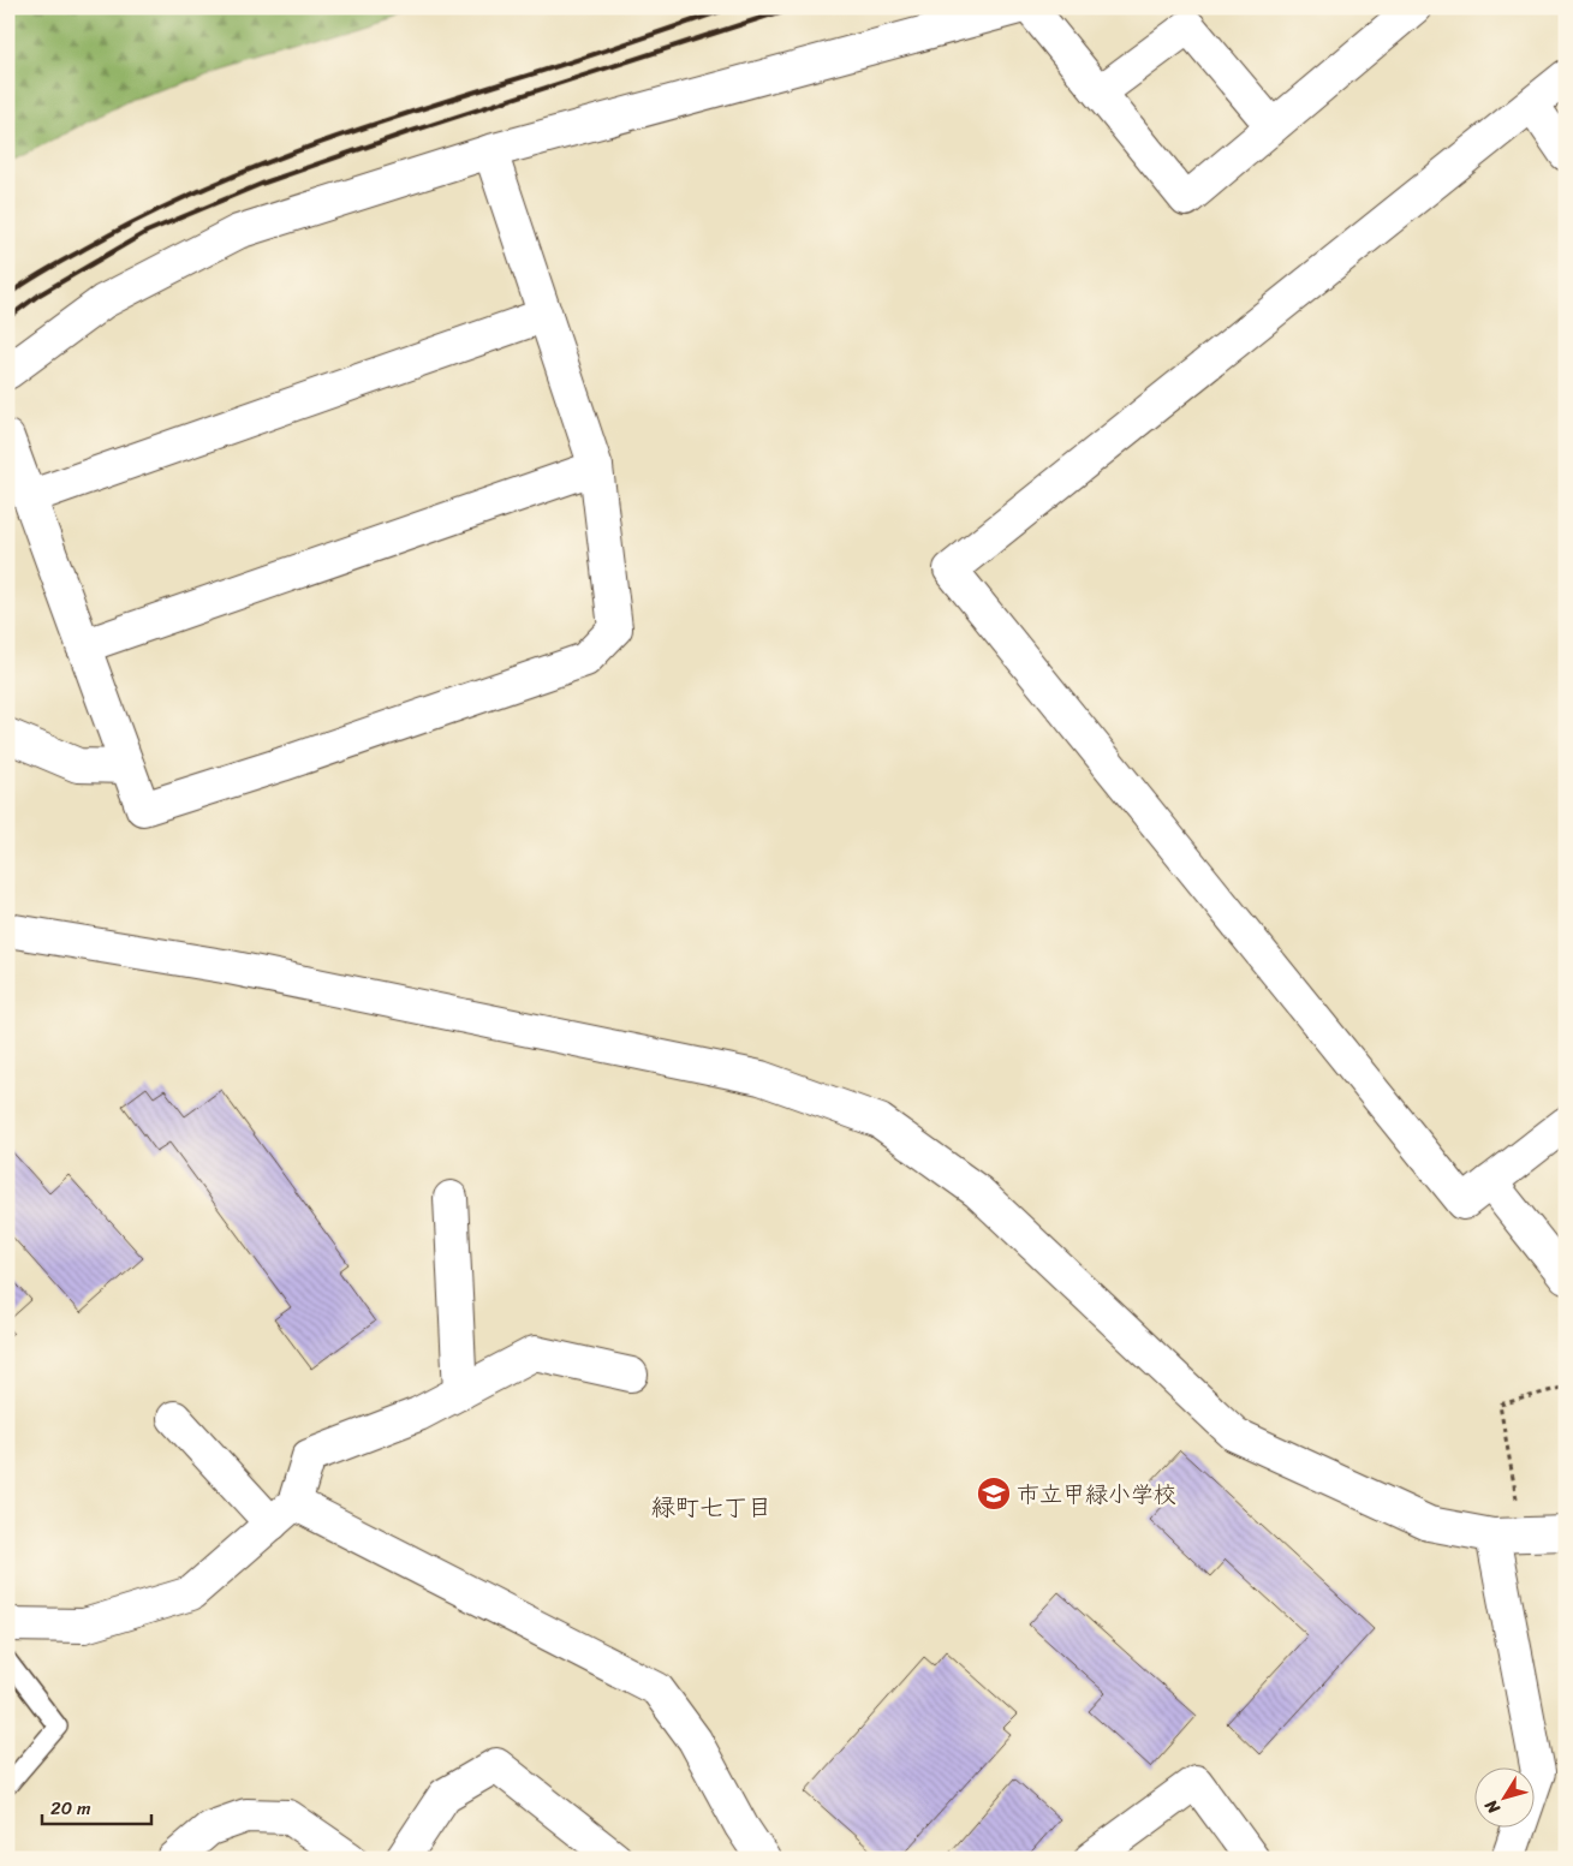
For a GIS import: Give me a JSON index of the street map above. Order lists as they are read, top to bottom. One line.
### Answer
{"districts":["緑町七丁目"],"places":{"school or university":["市立甲緑小学校"]},"scale_bar":"20 m","north":"bottom left"}
